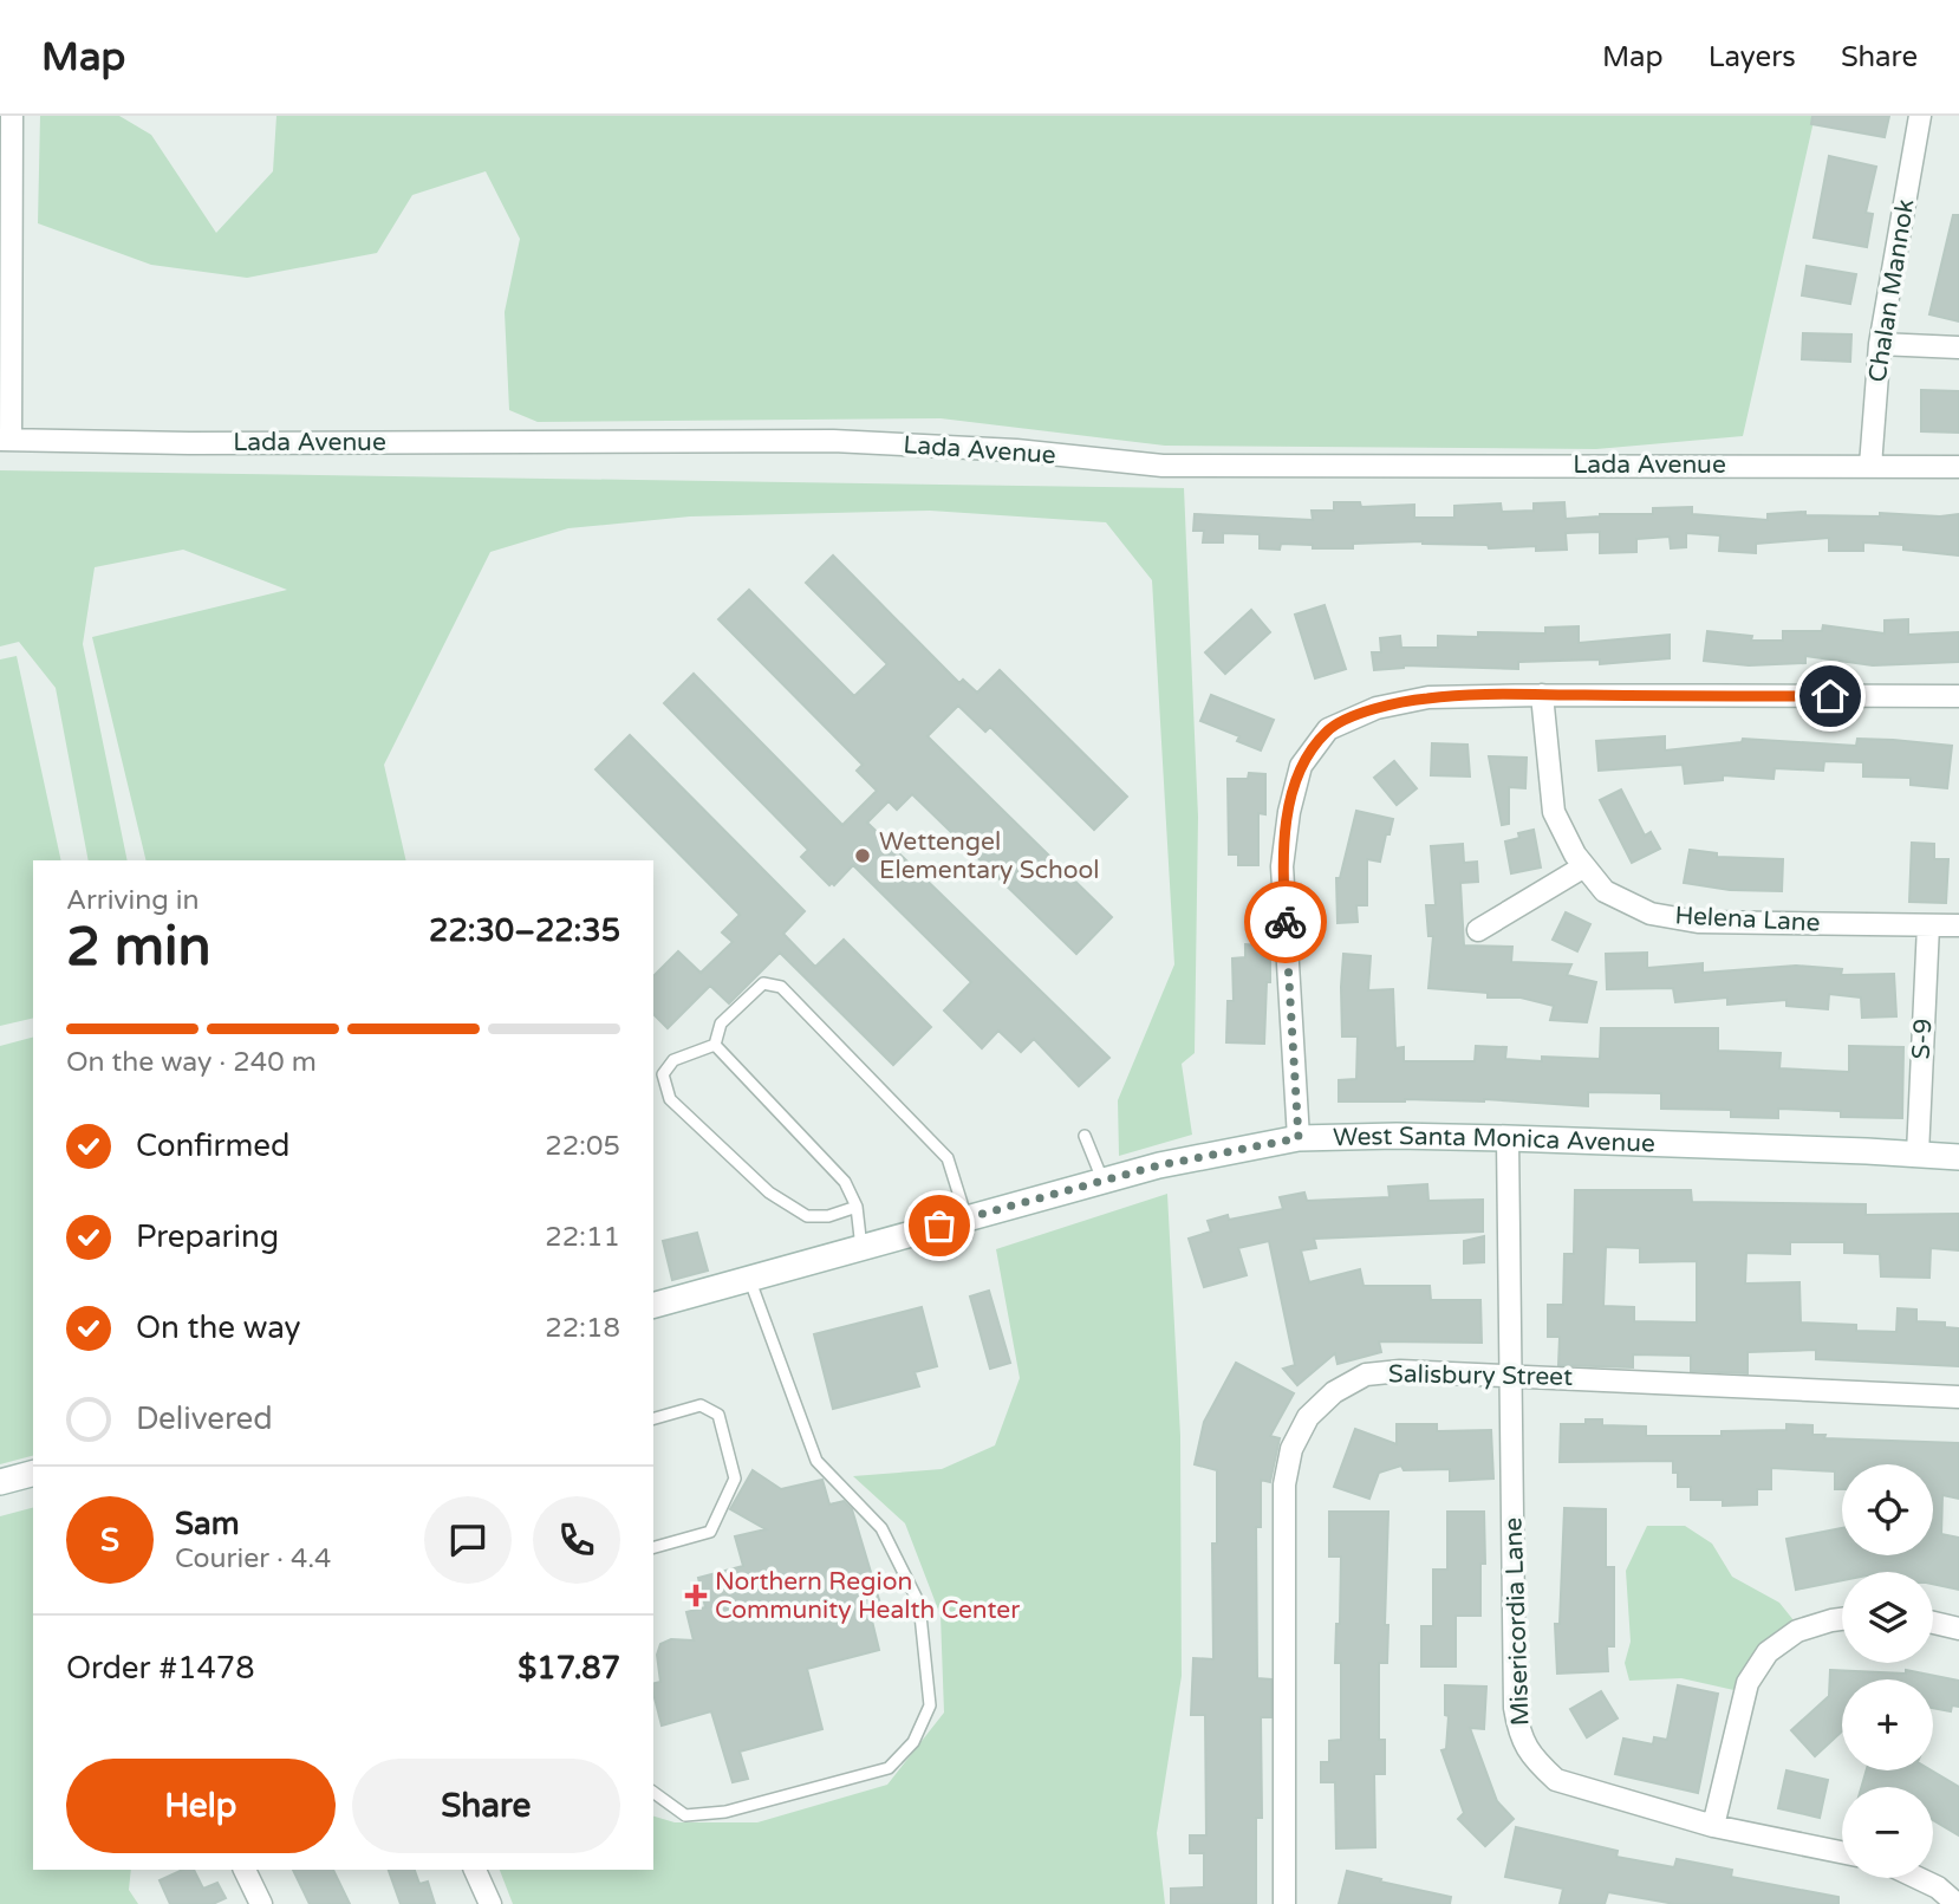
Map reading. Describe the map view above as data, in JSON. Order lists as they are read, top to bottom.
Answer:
{
  "streets": {
    "main road": ["West Santa Monica Avenue"],
    "street": [
      "Chalan Mannok",
      "Lada Avenue",
      "Helena Lane",
      "S-9",
      "Salisbury Street",
      "Misericordia Lane"
    ]
  },
  "crossings": [
    ["Chalan Mannok", "Lada Avenue"],
    ["Helena Lane", "S-9"],
    ["S-9", "West Santa Monica Avenue"],
    ["West Santa Monica Avenue", "Misericordia Lane"],
    ["Salisbury Street", "Misericordia Lane"]
  ],
  "places": {
    "other": ["Wettengel Elementary School"],
    "health": ["Northern Region Community Health Center"]
  },
  "page": {
    "header": "Map",
    "nav": ["Map", "Layers", "Share"],
    "heading": ["2 min", "Arriving in", "22:30–22:35"],
    "panel": [
      "Sam",
      "Courier · 4.4",
      "Order #1478",
      "$17.87"
    ],
    "bar": "On the way · 240 m",
    "list": [
      ["Confirmed", "22:05"],
      ["Preparing", "22:11"],
      ["On the way", "22:18"],
      "Delivered"
    ],
    "map_buttons": ["+", "−"],
    "round": "S",
    "buttons": ["Help", "Share"]
  }
}
